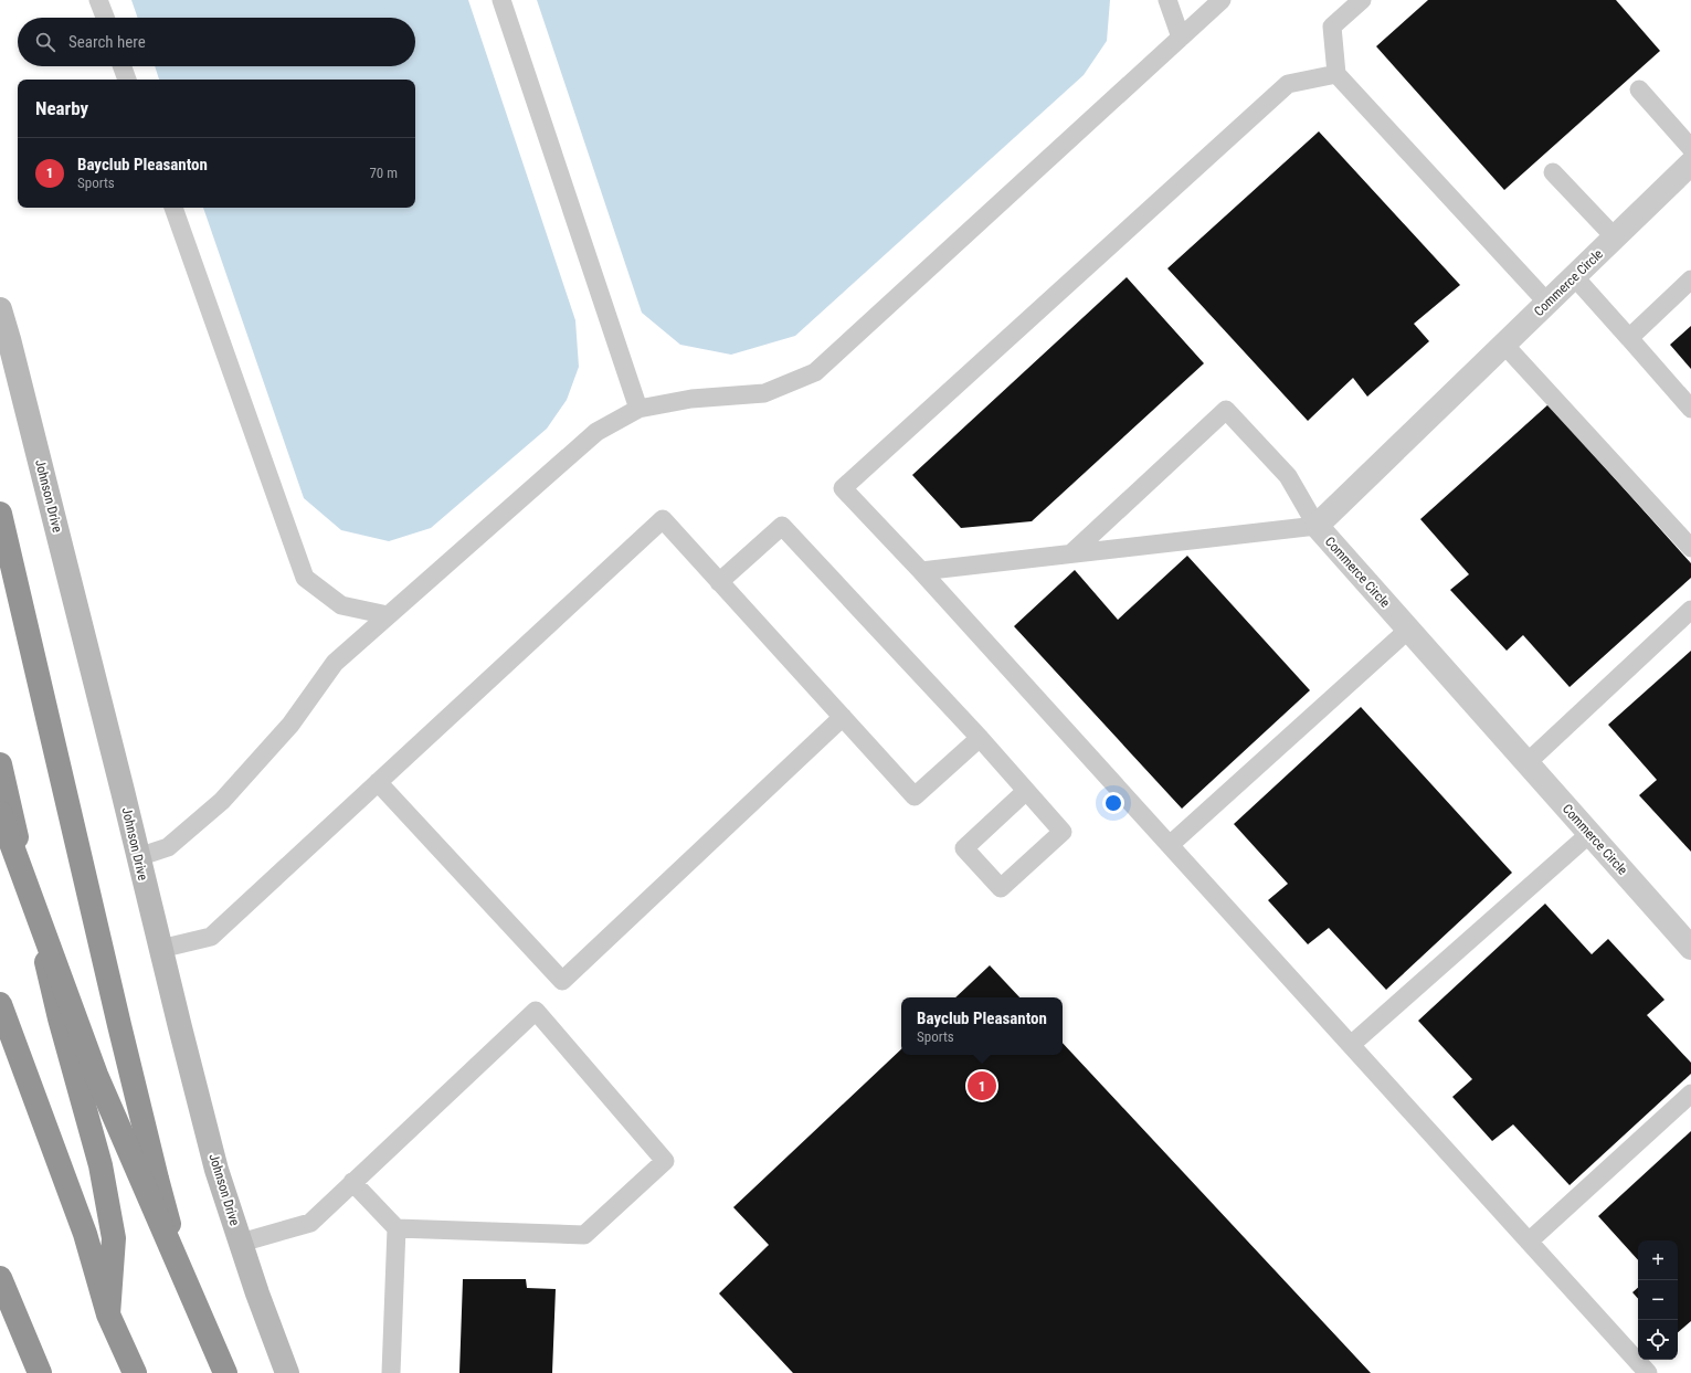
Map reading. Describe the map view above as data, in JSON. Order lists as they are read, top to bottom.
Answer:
{
  "streets": {
    "street": ["Commerce Circle", "Johnson Drive"]
  },
  "page": {
    "search": "Search here",
    "heading": "Nearby",
    "list": [
      {
        "mark": "1",
        "name": "Bayclub Pleasanton",
        "note": "Sports",
        "value": "70 m"
      }
    ],
    "popup": ["Bayclub Pleasanton", "Sports"],
    "pins": "1",
    "map_buttons": ["+", "−"]
  }
}
